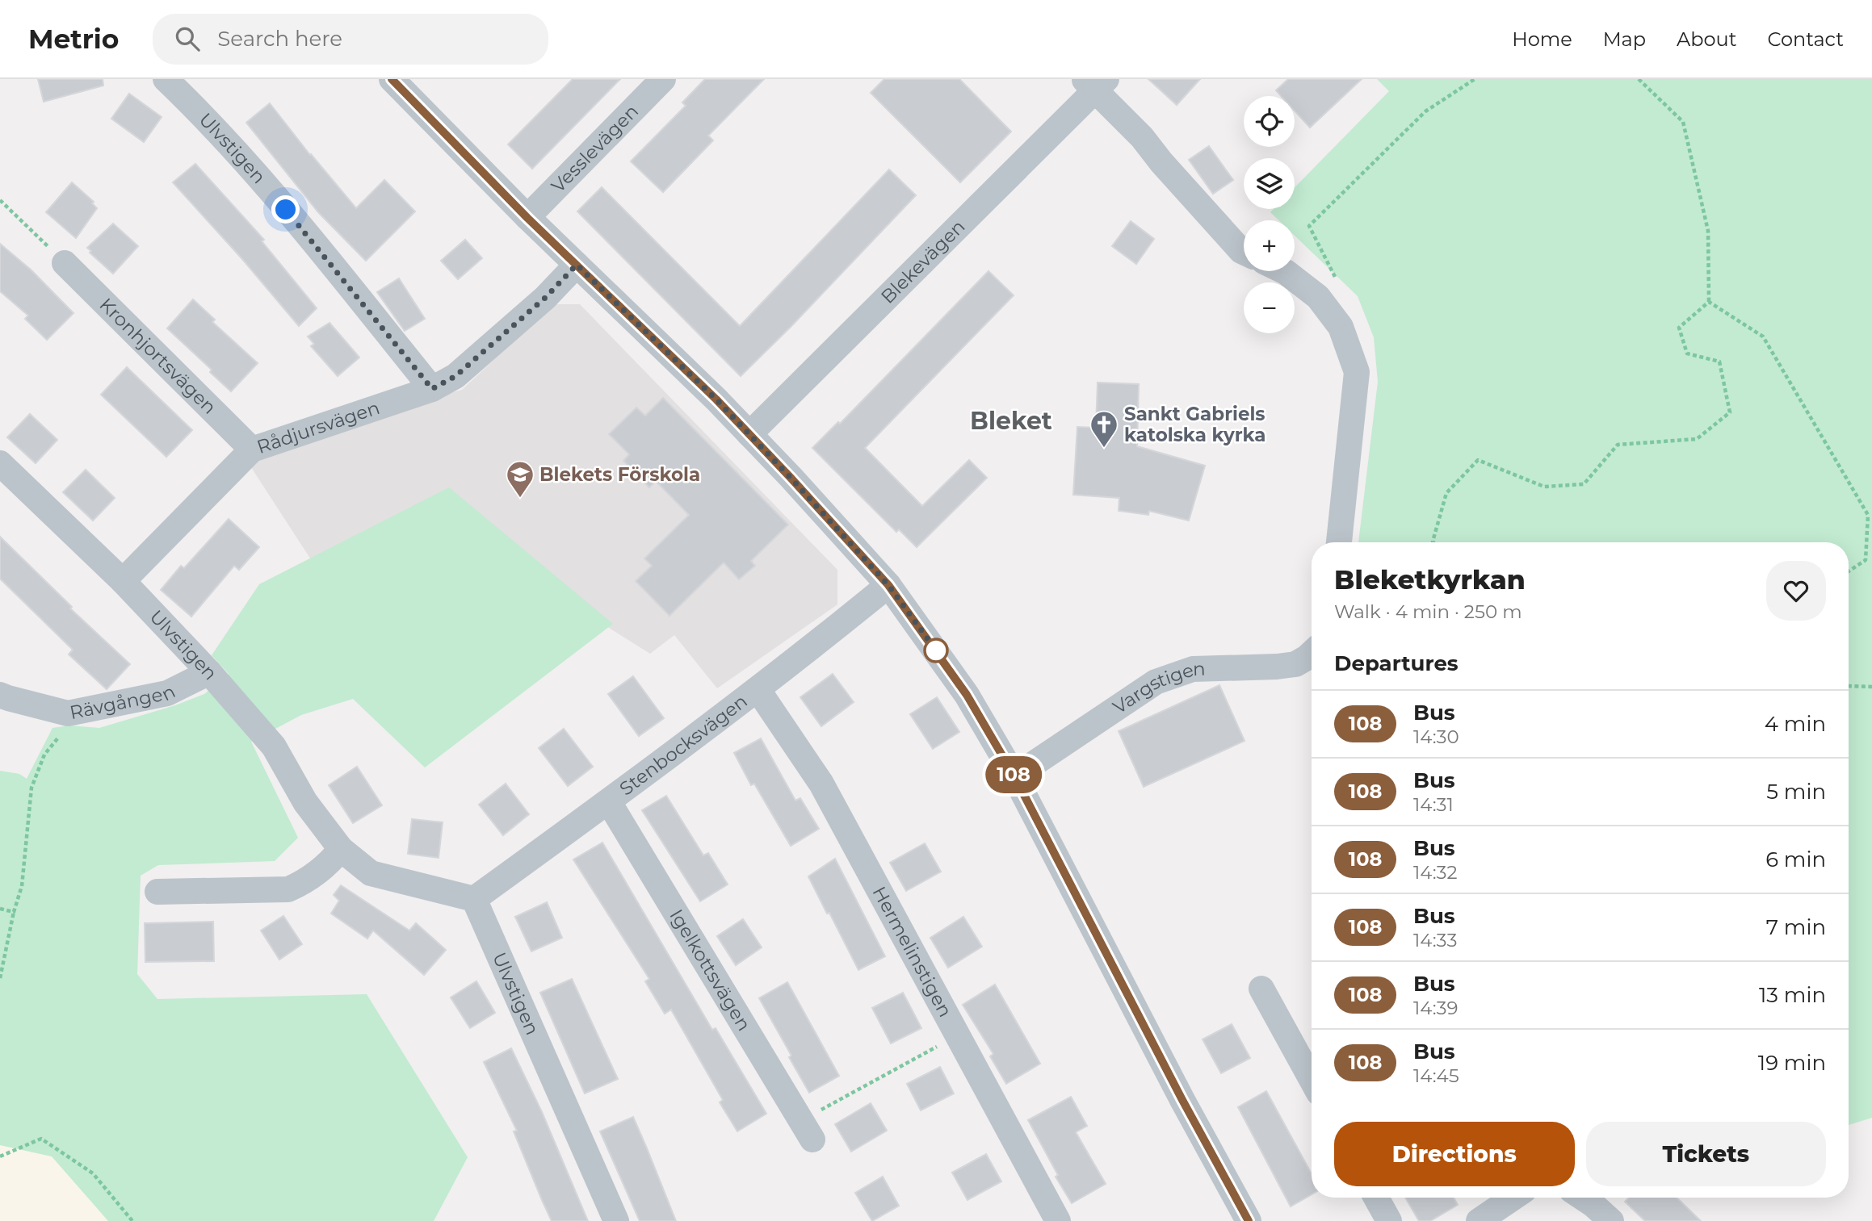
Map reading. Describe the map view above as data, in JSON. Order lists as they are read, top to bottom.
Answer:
{
  "streets": {
    "street": [
      "Ulvstigen",
      "Vesslevägen",
      "Blekevägen",
      "Kronhjortsvägen",
      "Rådjursvägen",
      "Vargstigen",
      "Rävgången",
      "Stenbocksvägen",
      "Hermelinstigen",
      "Igelkottsvägen"
    ]
  },
  "crossings": [
    ["Ulvstigen", "Rådjursvägen"],
    ["Ulvstigen", "Rävgången"],
    ["Ulvstigen", "Stenbocksvägen"],
    ["Kronhjortsvägen", "Rådjursvägen"],
    ["Stenbocksvägen", "Hermelinstigen"],
    ["Stenbocksvägen", "Igelkottsvägen"]
  ],
  "districts": ["Bleket"],
  "places": {
    "church": ["Sankt Gabriels katolska kyrka"],
    "school or university": ["Blekets Förskola"]
  },
  "lines": ["bus line 108"],
  "page": {
    "header": "Metrio",
    "search": "Search here",
    "nav": [
      "Home",
      "Map",
      "About",
      "Contact"
    ],
    "on_map": "108",
    "map_buttons": ["+", "−"],
    "heading": [
      ["Bleketkyrkan", "Walk · 4 min · 250 m"],
      "Departures"
    ],
    "list": [
      {
        "mark": "108",
        "name": "Bus",
        "note": "14:30",
        "value": "4 min"
      },
      {
        "mark": "108",
        "name": "Bus",
        "note": "14:31",
        "value": "5 min"
      },
      {
        "mark": "108",
        "name": "Bus",
        "note": "14:32",
        "value": "6 min"
      },
      {
        "mark": "108",
        "name": "Bus",
        "note": "14:33",
        "value": "7 min"
      },
      {
        "mark": "108",
        "name": "Bus",
        "note": "14:39",
        "value": "13 min"
      },
      {
        "mark": "108",
        "name": "Bus",
        "note": "14:45",
        "value": "19 min"
      }
    ],
    "buttons": ["Directions", "Tickets"]
  }
}
